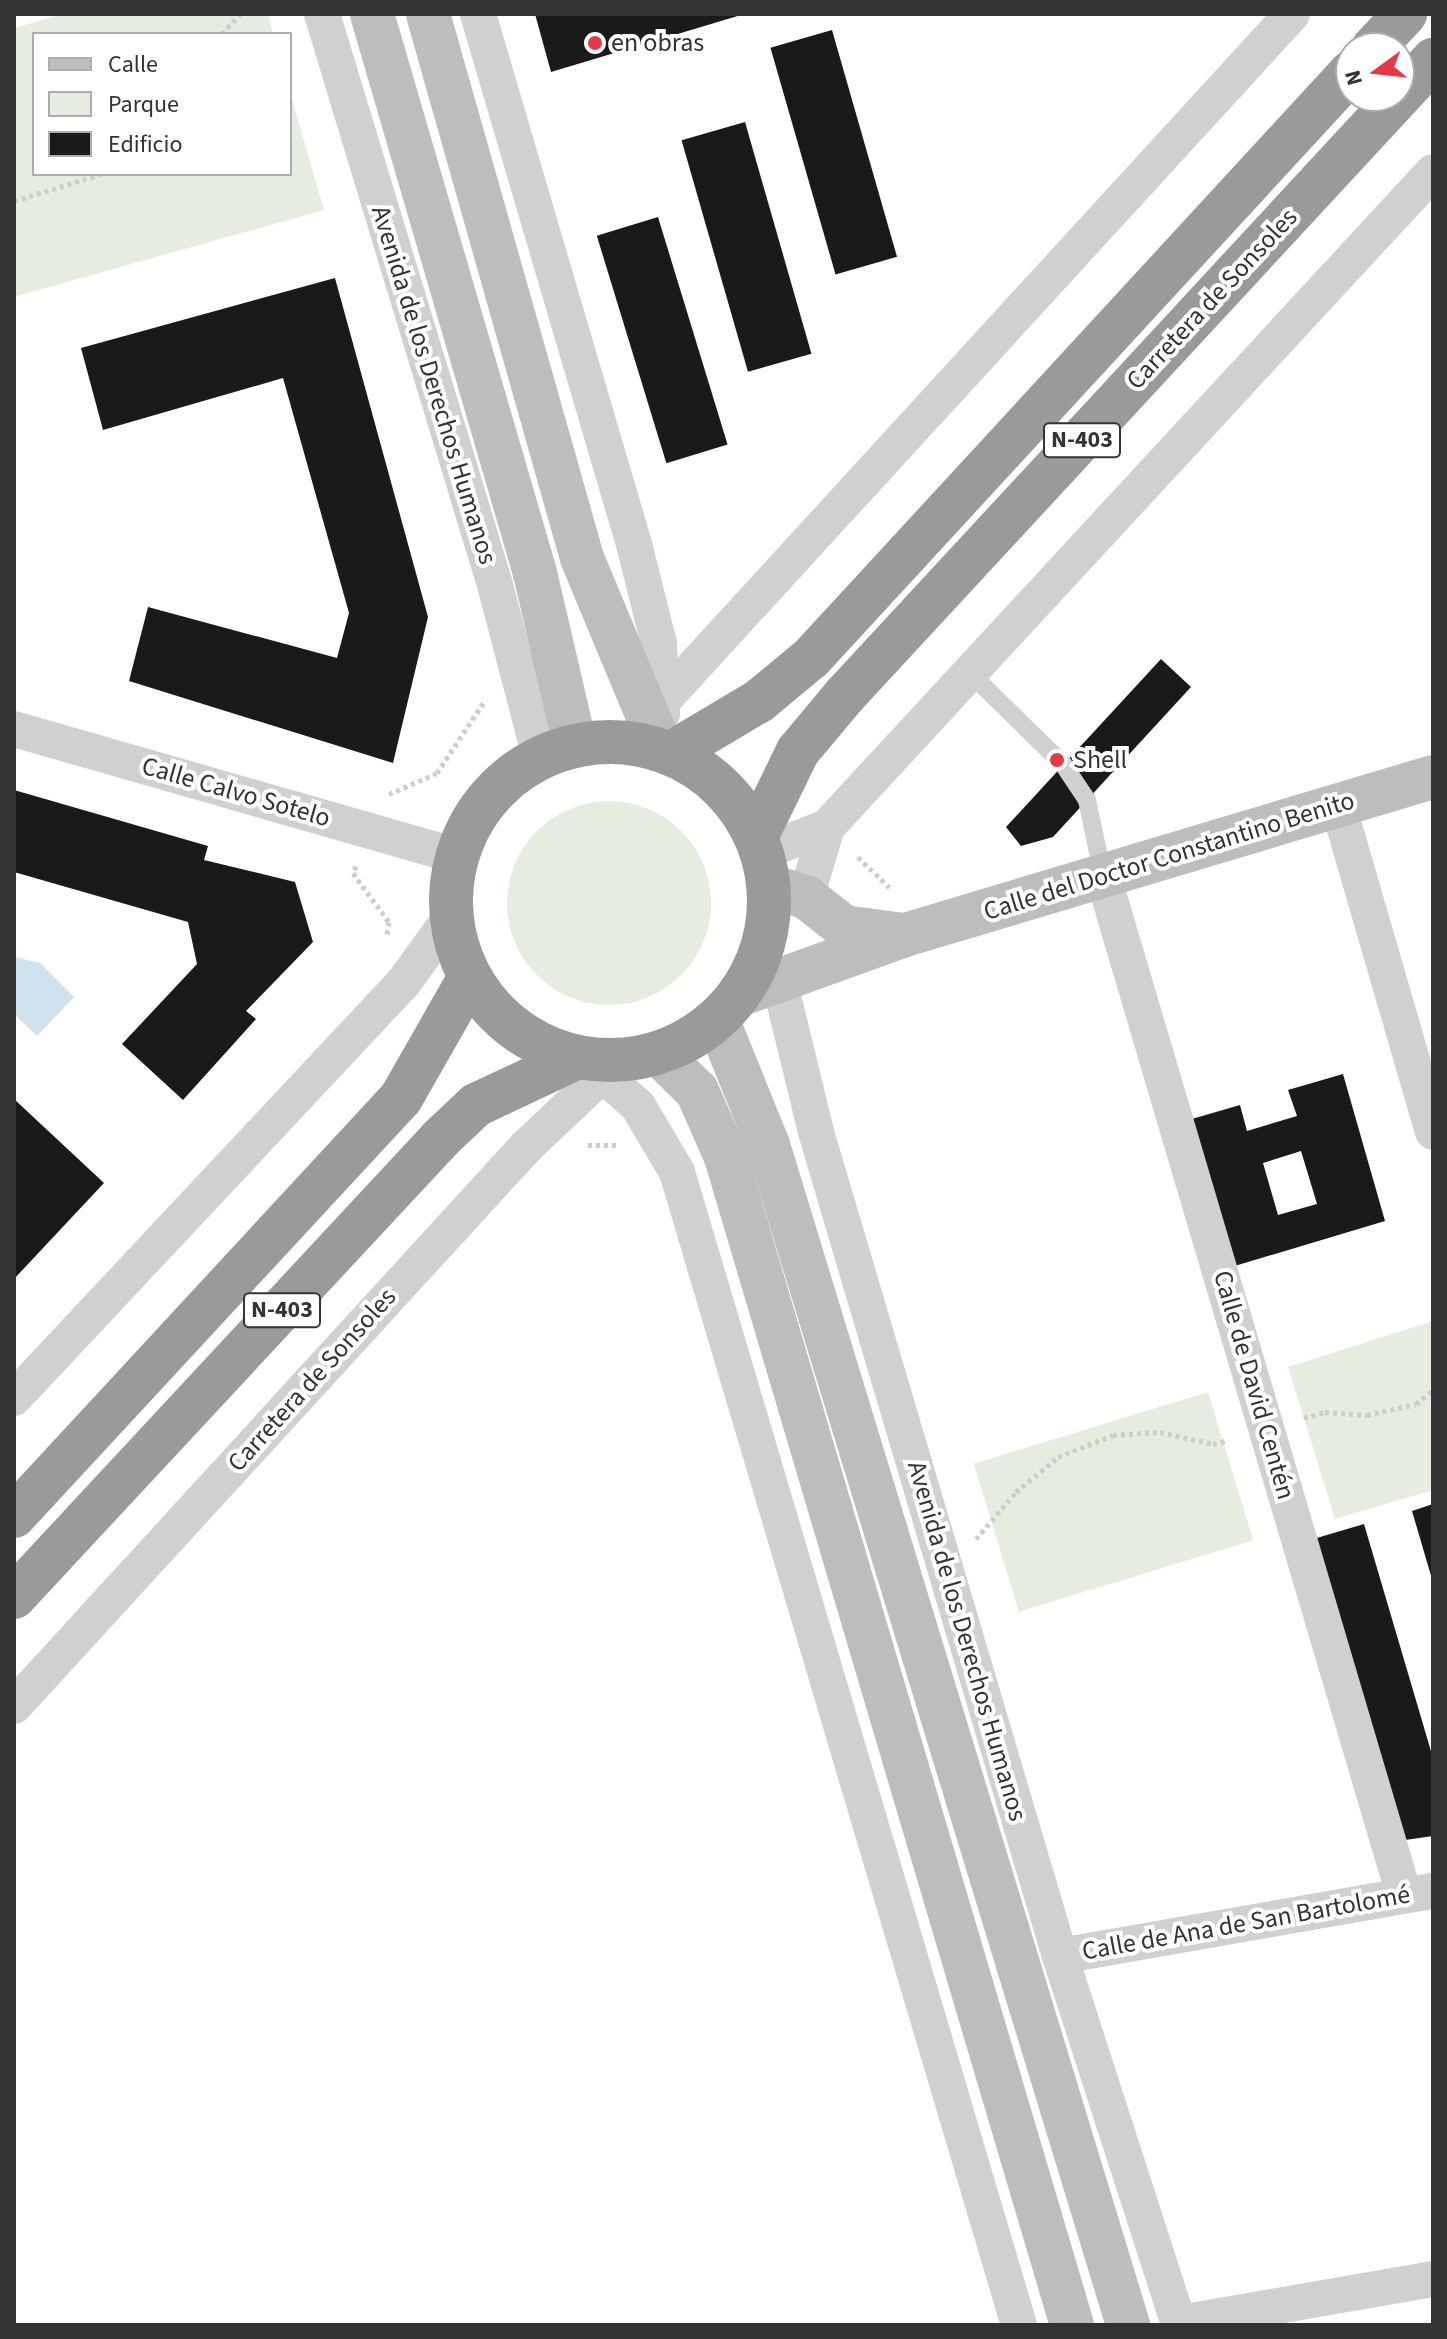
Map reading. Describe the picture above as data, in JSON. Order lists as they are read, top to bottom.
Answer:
{
  "streets": {
    "highway": ["Carretera de Sonsoles", "N-403"],
    "main road": ["Avenida de los Derechos Humanos", "Calle del Doctor Constantino Benito"],
    "street": ["Calle Calvo Sotelo", "Calle de David Centén", "Calle de Ana de San Bartolomé"]
  },
  "crossings": [
    ["Carretera de Sonsoles", "N-403"],
    ["Carretera de Sonsoles", "Calle del Doctor Constantino Benito"],
    ["Avenida de los Derechos Humanos", "N-403"],
    ["Avenida de los Derechos Humanos", "Calle del Doctor Constantino Benito"],
    ["Avenida de los Derechos Humanos", "Calle de Ana de San Bartolomé"],
    ["N-403", "Calle del Doctor Constantino Benito"],
    ["Calle del Doctor Constantino Benito", "Calle de David Centén"],
    ["Calle de David Centén", "Calle de Ana de San Bartolomé"]
  ],
  "places": ["en obras", "Shell"],
  "legend": ["Calle", "Parque", "Edificio"],
  "north": "left"
}
